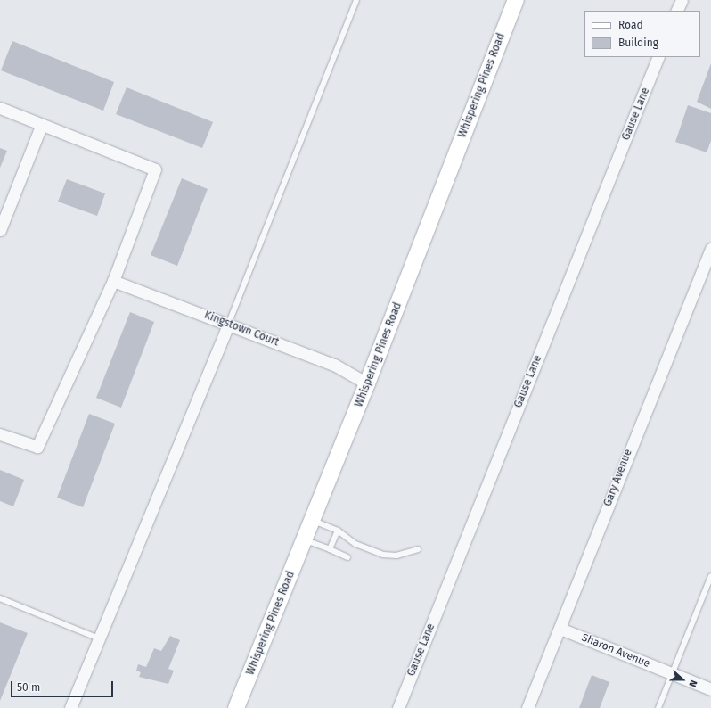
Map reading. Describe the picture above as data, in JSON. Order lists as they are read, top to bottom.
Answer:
{
  "streets": {
    "street": [
      "Whispering Pines Road",
      "Gause Lane",
      "Kingstown Court",
      "Gary Avenue",
      "Sharon Avenue"
    ]
  },
  "crossings": [
    ["Whispering Pines Road", "Kingstown Court"],
    ["Gary Avenue", "Sharon Avenue"]
  ],
  "legend": ["Road", "Building"],
  "scale_bar": "50 m",
  "north": "right"
}
